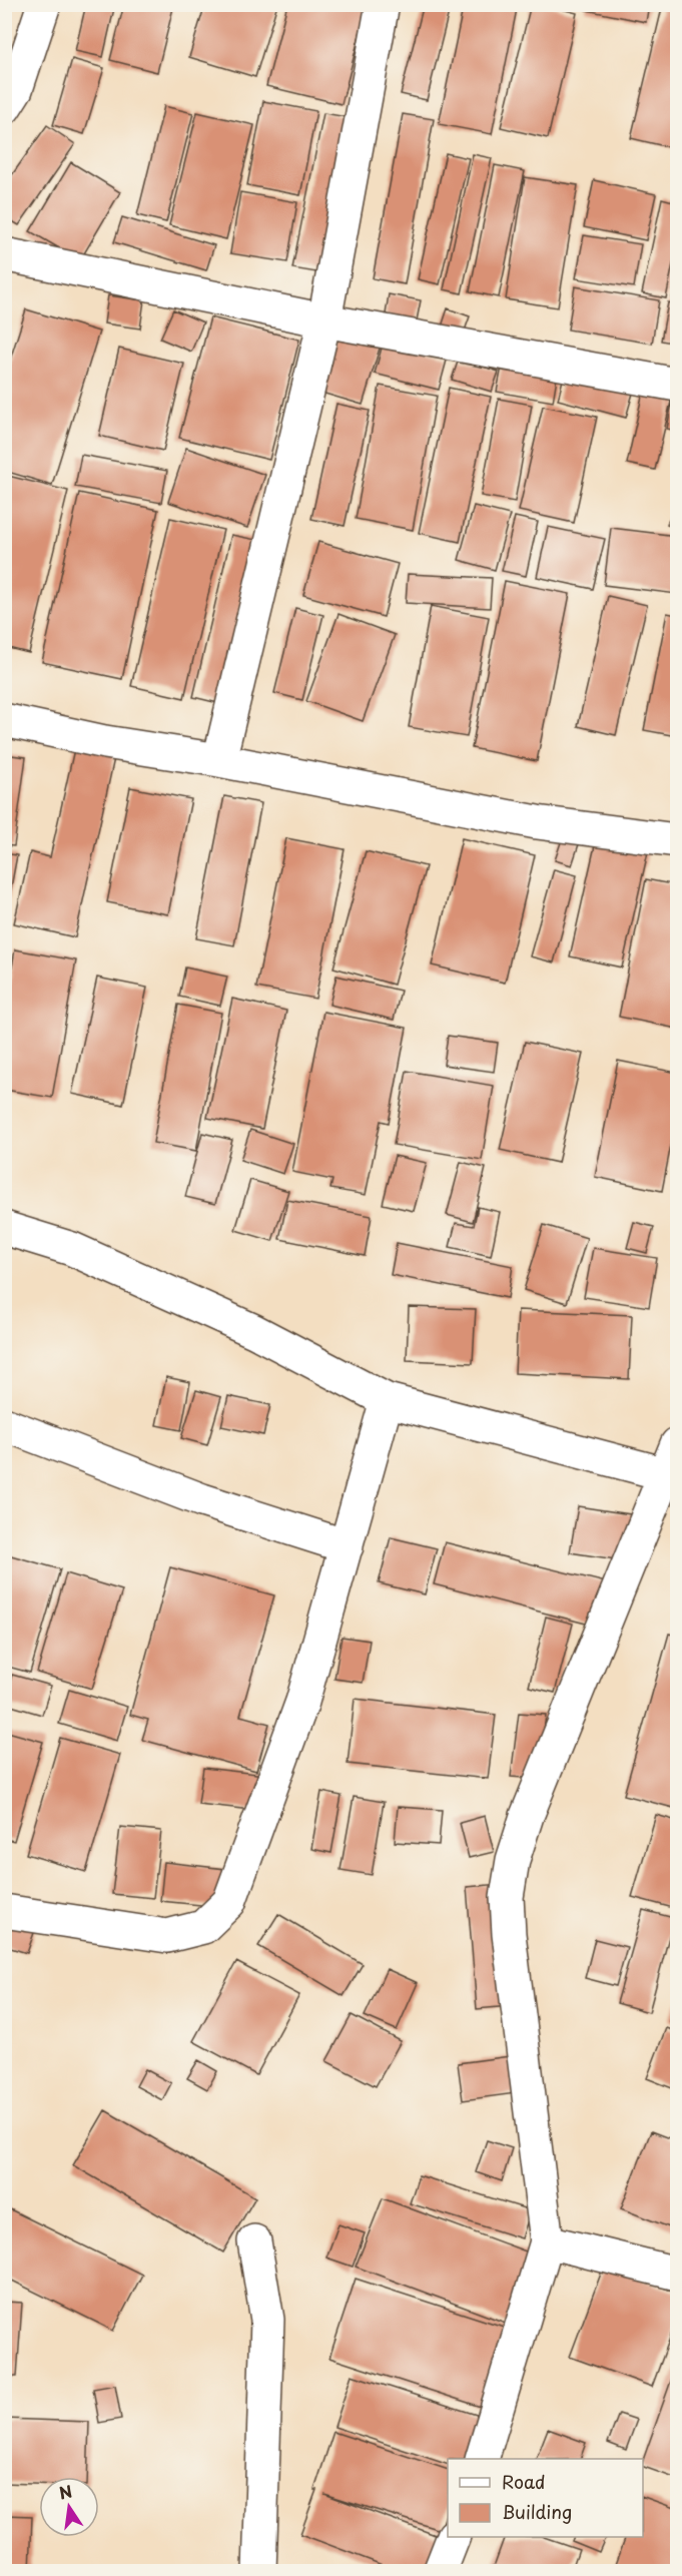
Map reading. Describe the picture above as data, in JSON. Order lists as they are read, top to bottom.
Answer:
{
  "legend": ["Road", "Building"],
  "north": "top"
}
